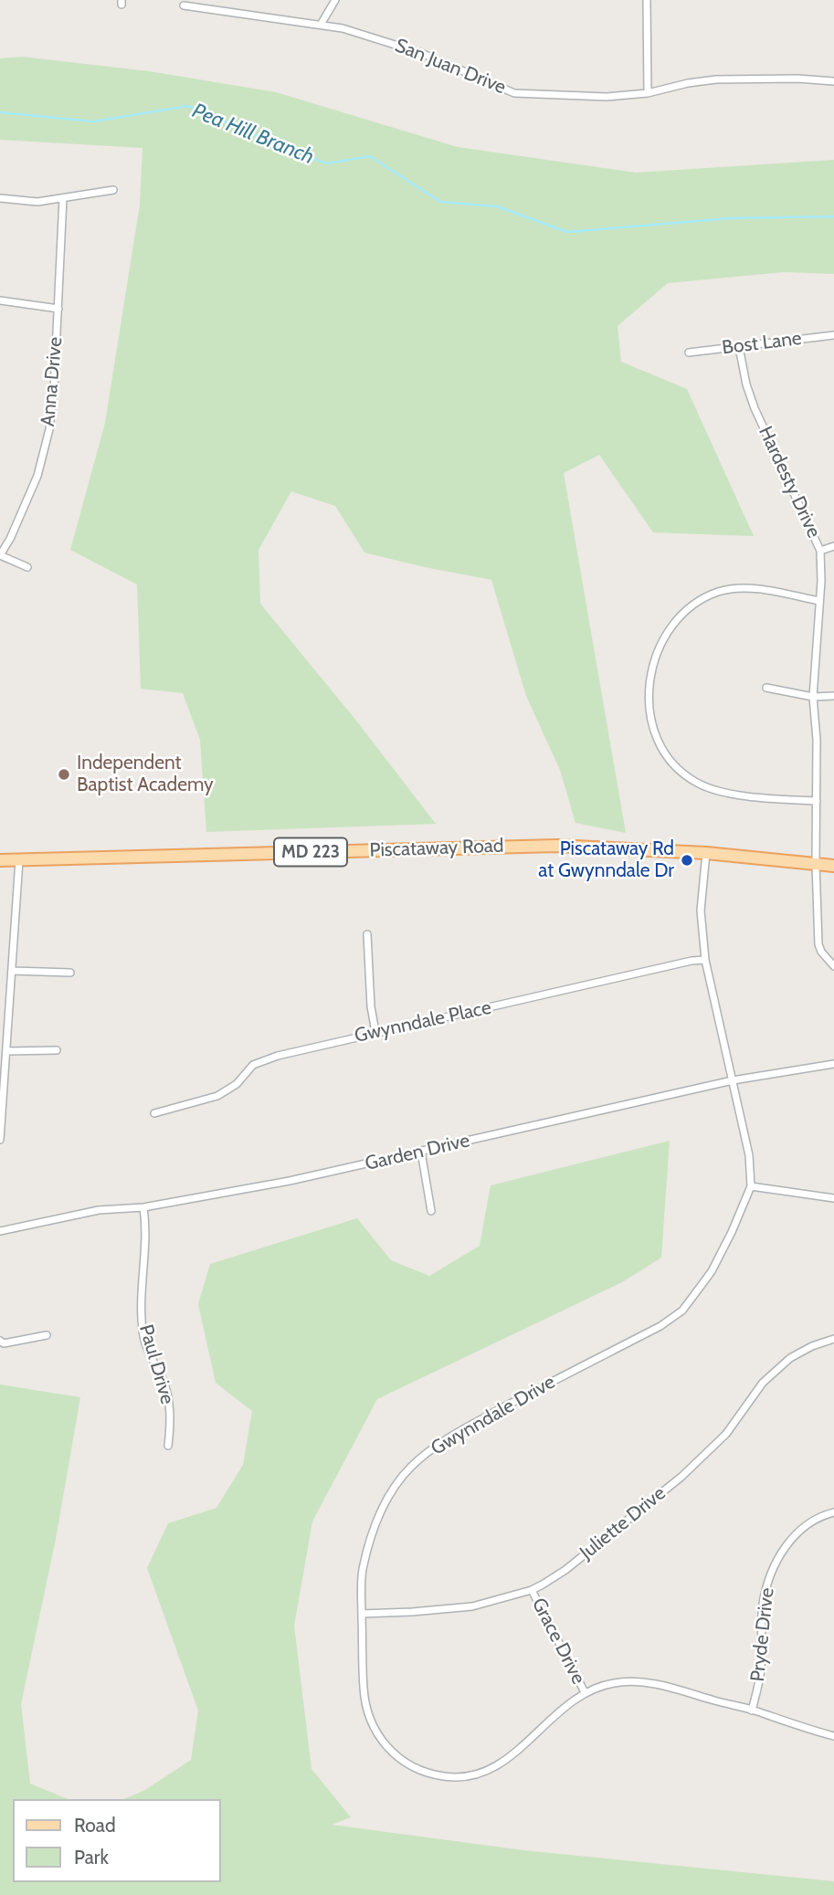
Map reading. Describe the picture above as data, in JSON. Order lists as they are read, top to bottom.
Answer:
{
  "streets": {
    "main road": ["Piscataway Road", "MD 223"],
    "street": [
      "San Juan Drive",
      "Bost Lane",
      "Anna Drive",
      "Hardesty Drive",
      "Gwynndale Place",
      "Garden Drive",
      "Paul Drive",
      "Gwynndale Drive",
      "Juliette Drive",
      "Pryde Drive",
      "Grace Drive"
    ]
  },
  "crossings": [
    ["Bost Lane", "Hardesty Drive"],
    ["Hardesty Drive", "Piscataway Road"],
    ["Piscataway Road", "Gwynndale Drive"],
    ["Gwynndale Place", "Gwynndale Drive"],
    ["Garden Drive", "Paul Drive"],
    ["Garden Drive", "Gwynndale Drive"],
    ["Gwynndale Drive", "Juliette Drive"],
    ["Gwynndale Drive", "Pryde Drive"],
    ["Gwynndale Drive", "Grace Drive"],
    ["Juliette Drive", "Grace Drive"]
  ],
  "water": ["Pea Hill Branch"],
  "places": ["Independent Baptist Academy", "Piscataway Rd at Gwynndale Dr"],
  "legend": ["Road", "Park"]
}
